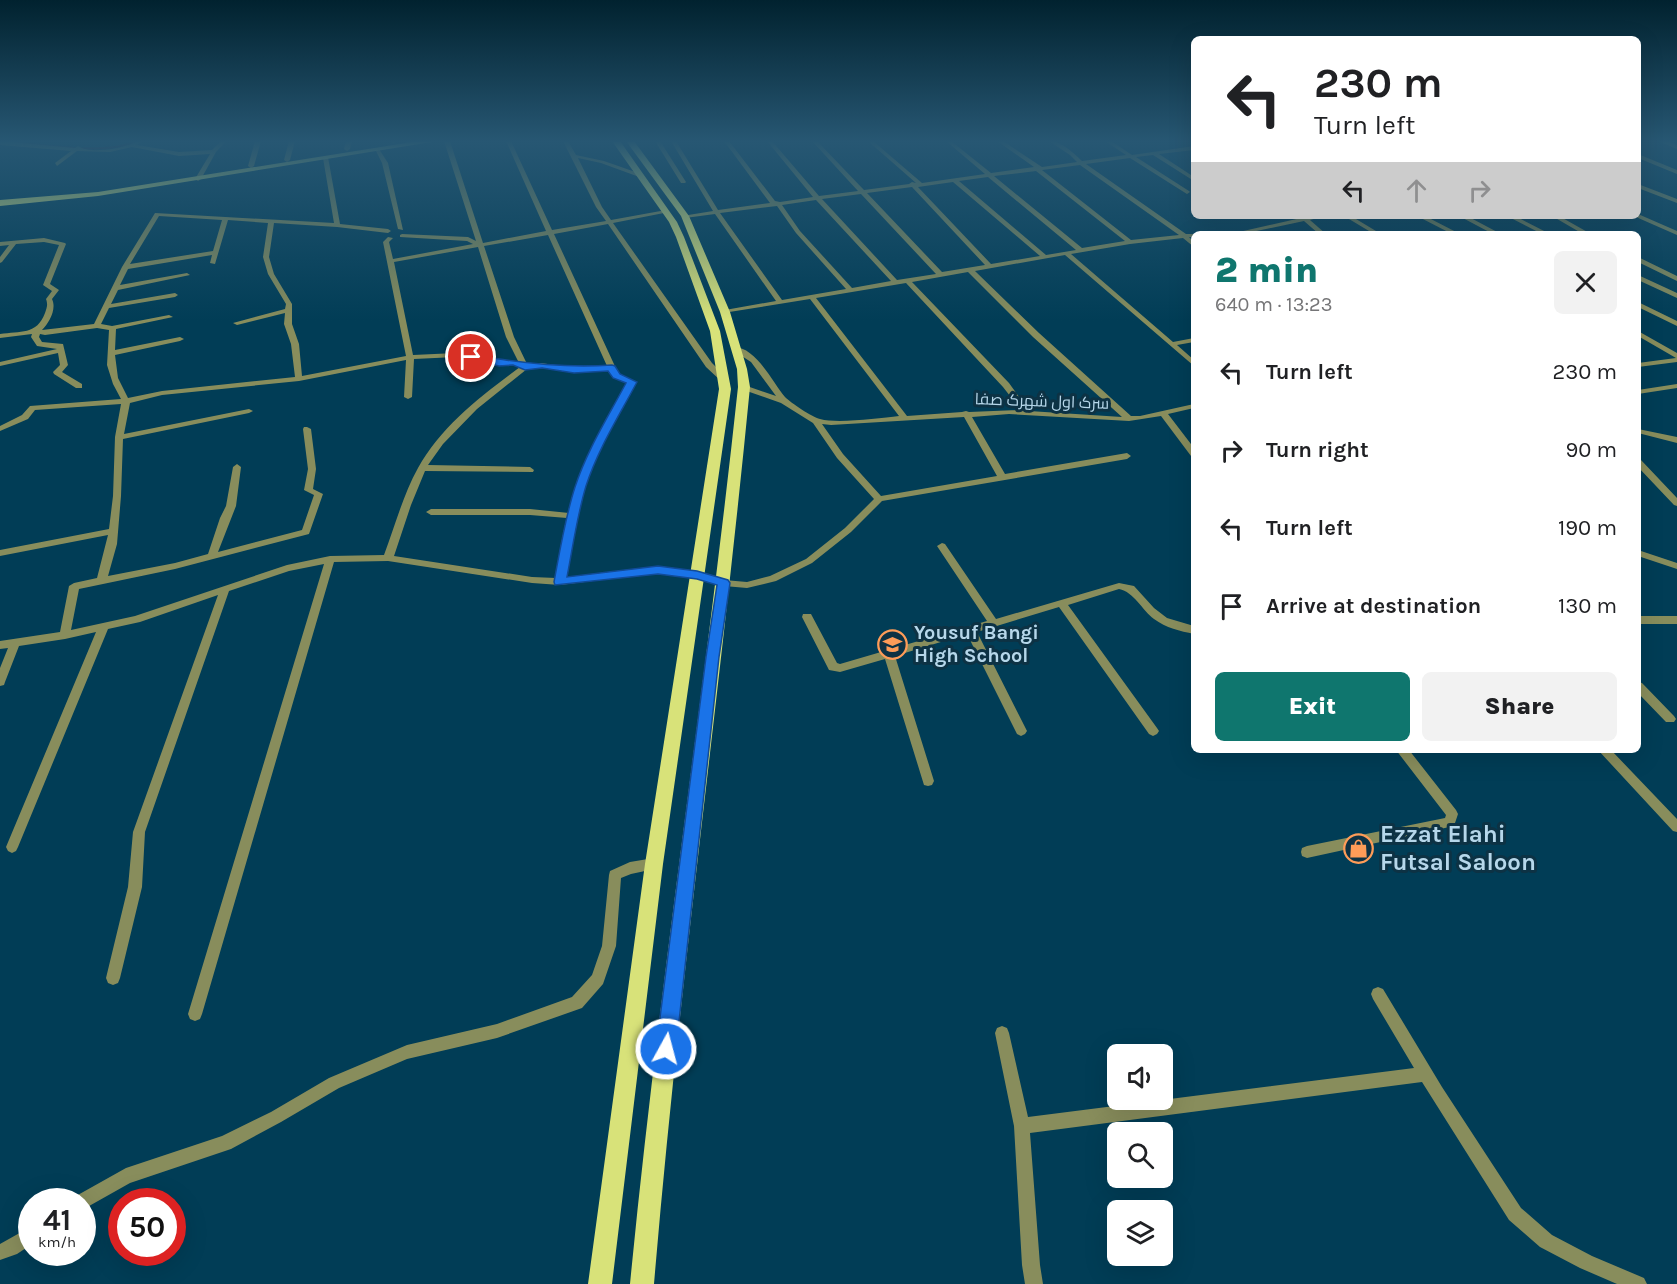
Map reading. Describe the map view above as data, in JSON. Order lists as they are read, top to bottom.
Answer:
{
  "streets": {
    "street": ["سرک اول شهرک صفا"]
  },
  "places": {
    "school or university": ["Yousuf Bangi High School"],
    "shop": ["Ezzat Elahi Futsal Saloon"]
  },
  "page": {
    "turn": ["230 m", "Turn left"],
    "heading": ["2 min", "640 m · 13:23"],
    "list": [
      {
        "name": "Turn left",
        "value": "230 m"
      },
      {
        "name": "Turn right",
        "value": "90 m"
      },
      {
        "name": "Turn left",
        "value": "190 m"
      },
      {
        "name": "Arrive at destination",
        "value": "130 m"
      }
    ],
    "buttons": ["Exit", "Share"],
    "speed": "41 km/h",
    "limit": "50"
  }
}
